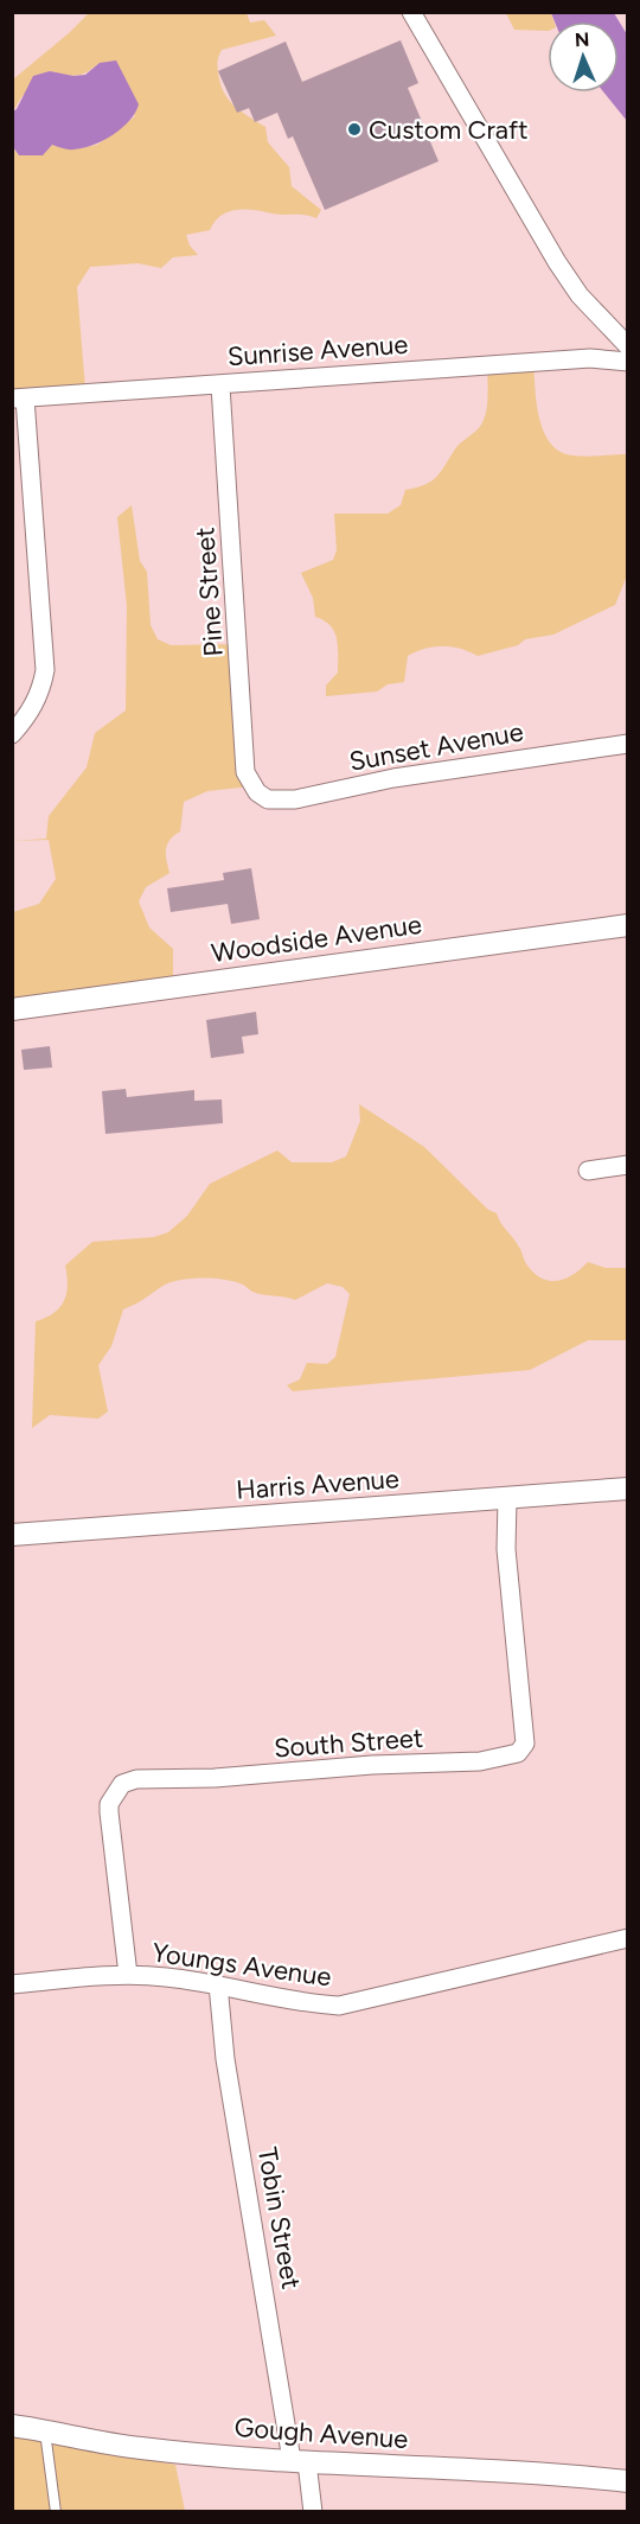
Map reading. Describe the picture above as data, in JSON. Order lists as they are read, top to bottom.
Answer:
{
  "streets": {
    "street": [
      "Sunrise Avenue",
      "Pine Street",
      "Sunset Avenue",
      "Woodside Avenue",
      "Harris Avenue",
      "South Street",
      "Youngs Avenue",
      "Tobin Street",
      "Gough Avenue"
    ]
  },
  "crossings": [
    ["Sunrise Avenue", "Pine Street"],
    ["Pine Street", "Sunset Avenue"],
    ["Harris Avenue", "South Street"],
    ["South Street", "Youngs Avenue"],
    ["Youngs Avenue", "Tobin Street"],
    ["Tobin Street", "Gough Avenue"]
  ],
  "places": ["Custom Craft"],
  "north": "top"
}
